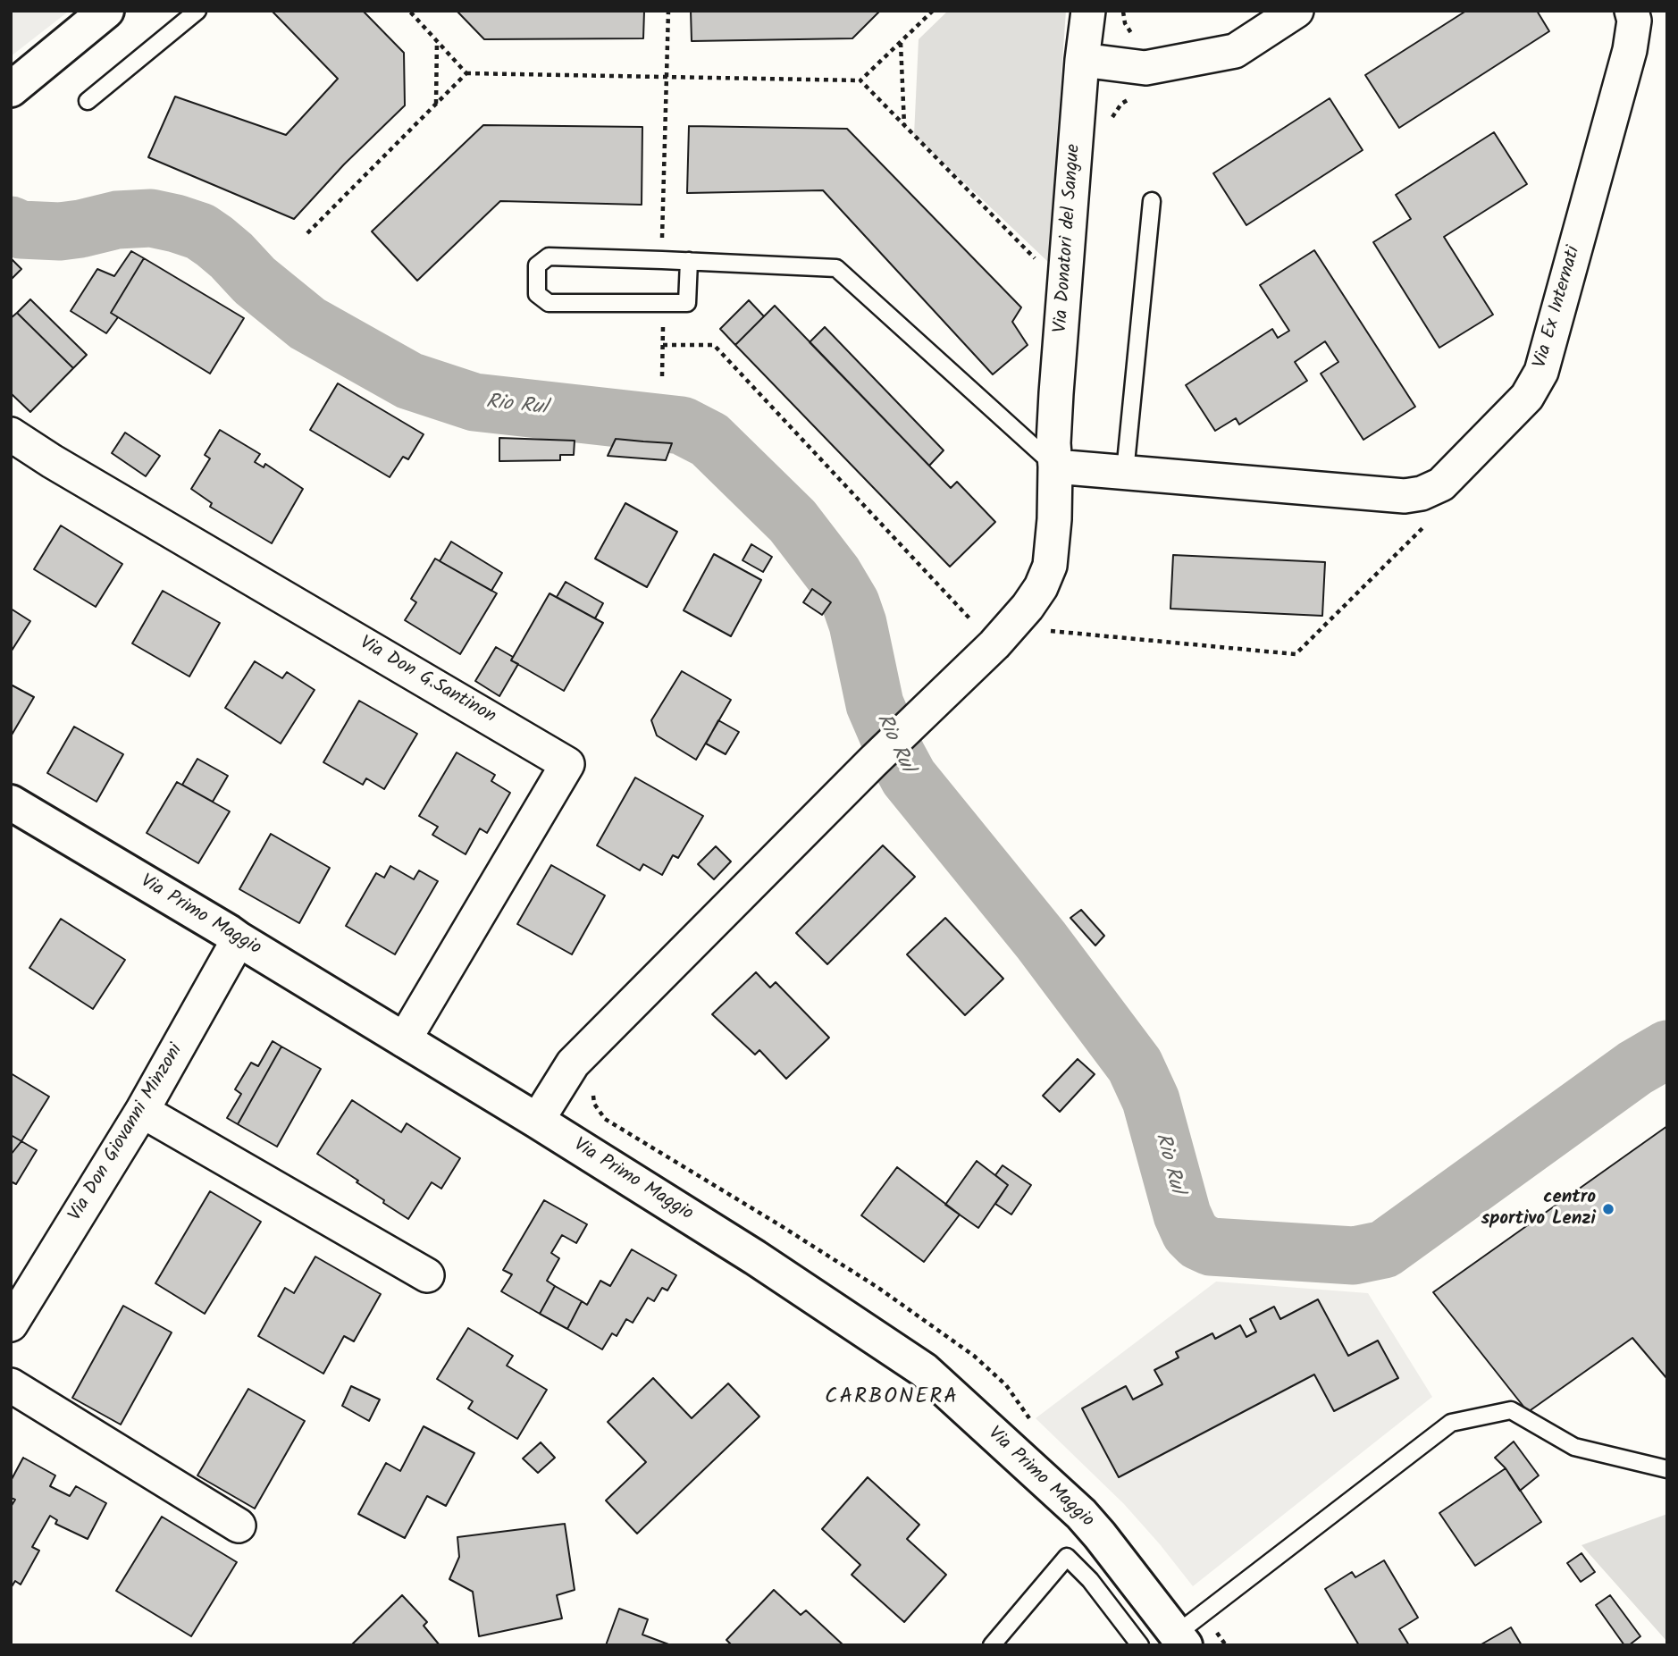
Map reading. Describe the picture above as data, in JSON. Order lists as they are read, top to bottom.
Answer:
{
  "streets": {
    "street": [
      "Via Donatori del Sangue",
      "Via Ex Internati",
      "Via Don G.Santinon",
      "Via Primo Maggio",
      "Via Don Giovanni Minzoni"
    ]
  },
  "crossings": [
    ["Via Donatori del Sangue", "Via Ex Internati"],
    ["Via Donatori del Sangue", "Via Primo Maggio"],
    ["Via Don G.Santinon", "Via Primo Maggio"],
    ["Via Primo Maggio", "Via Don Giovanni Minzoni"]
  ],
  "districts": ["CARBONERA"],
  "water": ["Rio Rul"],
  "places": ["centro sportivo Lenzi"]
}
